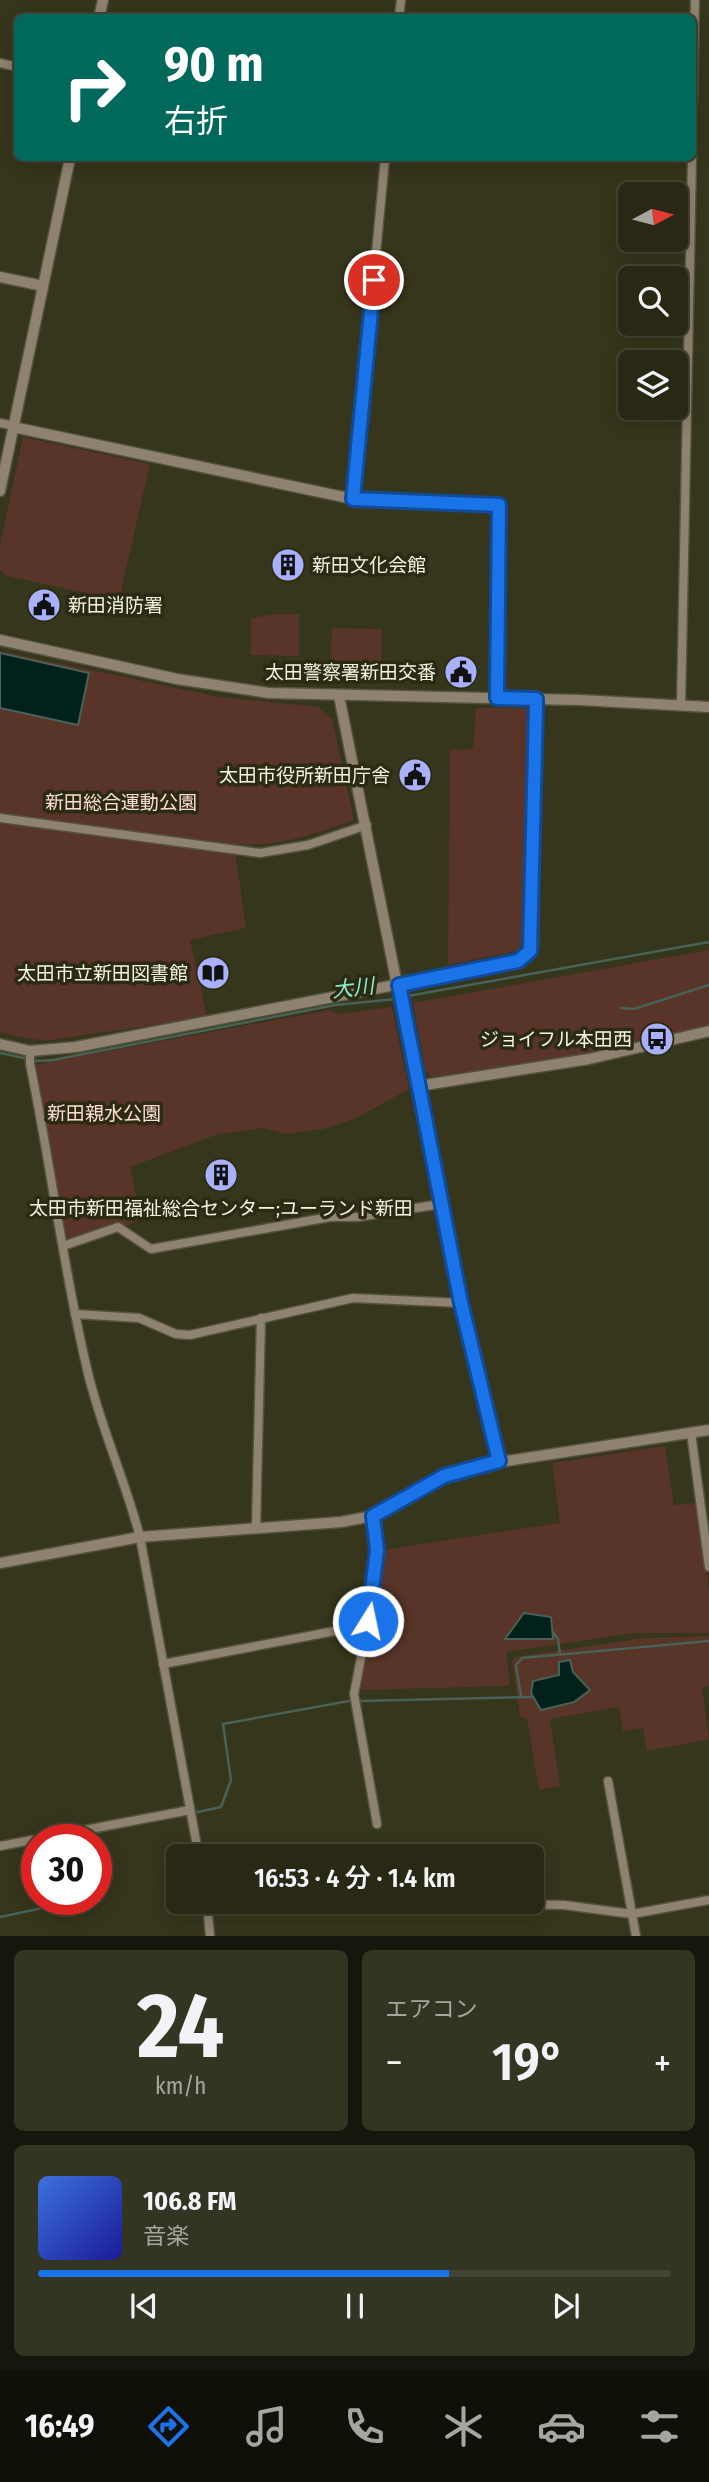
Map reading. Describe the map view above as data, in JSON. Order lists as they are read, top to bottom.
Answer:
{
  "water": ["大川"],
  "parks": ["新田総合運動公園", "新田親水公園"],
  "places": {
    "building": ["新田文化会館", "太田市新田福祉総合センター;ユーランド新田"],
    "public building": ["新田消防署", "太田警察署新田交番", "太田市役所新田庁舎"],
    "library": ["太田市立新田図書館"],
    "bus stop": ["ジョイフル本田西"]
  },
  "north": "right",
  "page": {
    "turn": ["90 m", "右折"],
    "limit": "30",
    "trip": "16:53 · 4 分 · 1.4 km",
    "tile": [
      ["24", "km/h"],
      "エアコン"
    ],
    "heat": ["−", "19°", "+"],
    "song": ["106.8 FM", "音楽"],
    "tabs": "16:49"
  }
}
